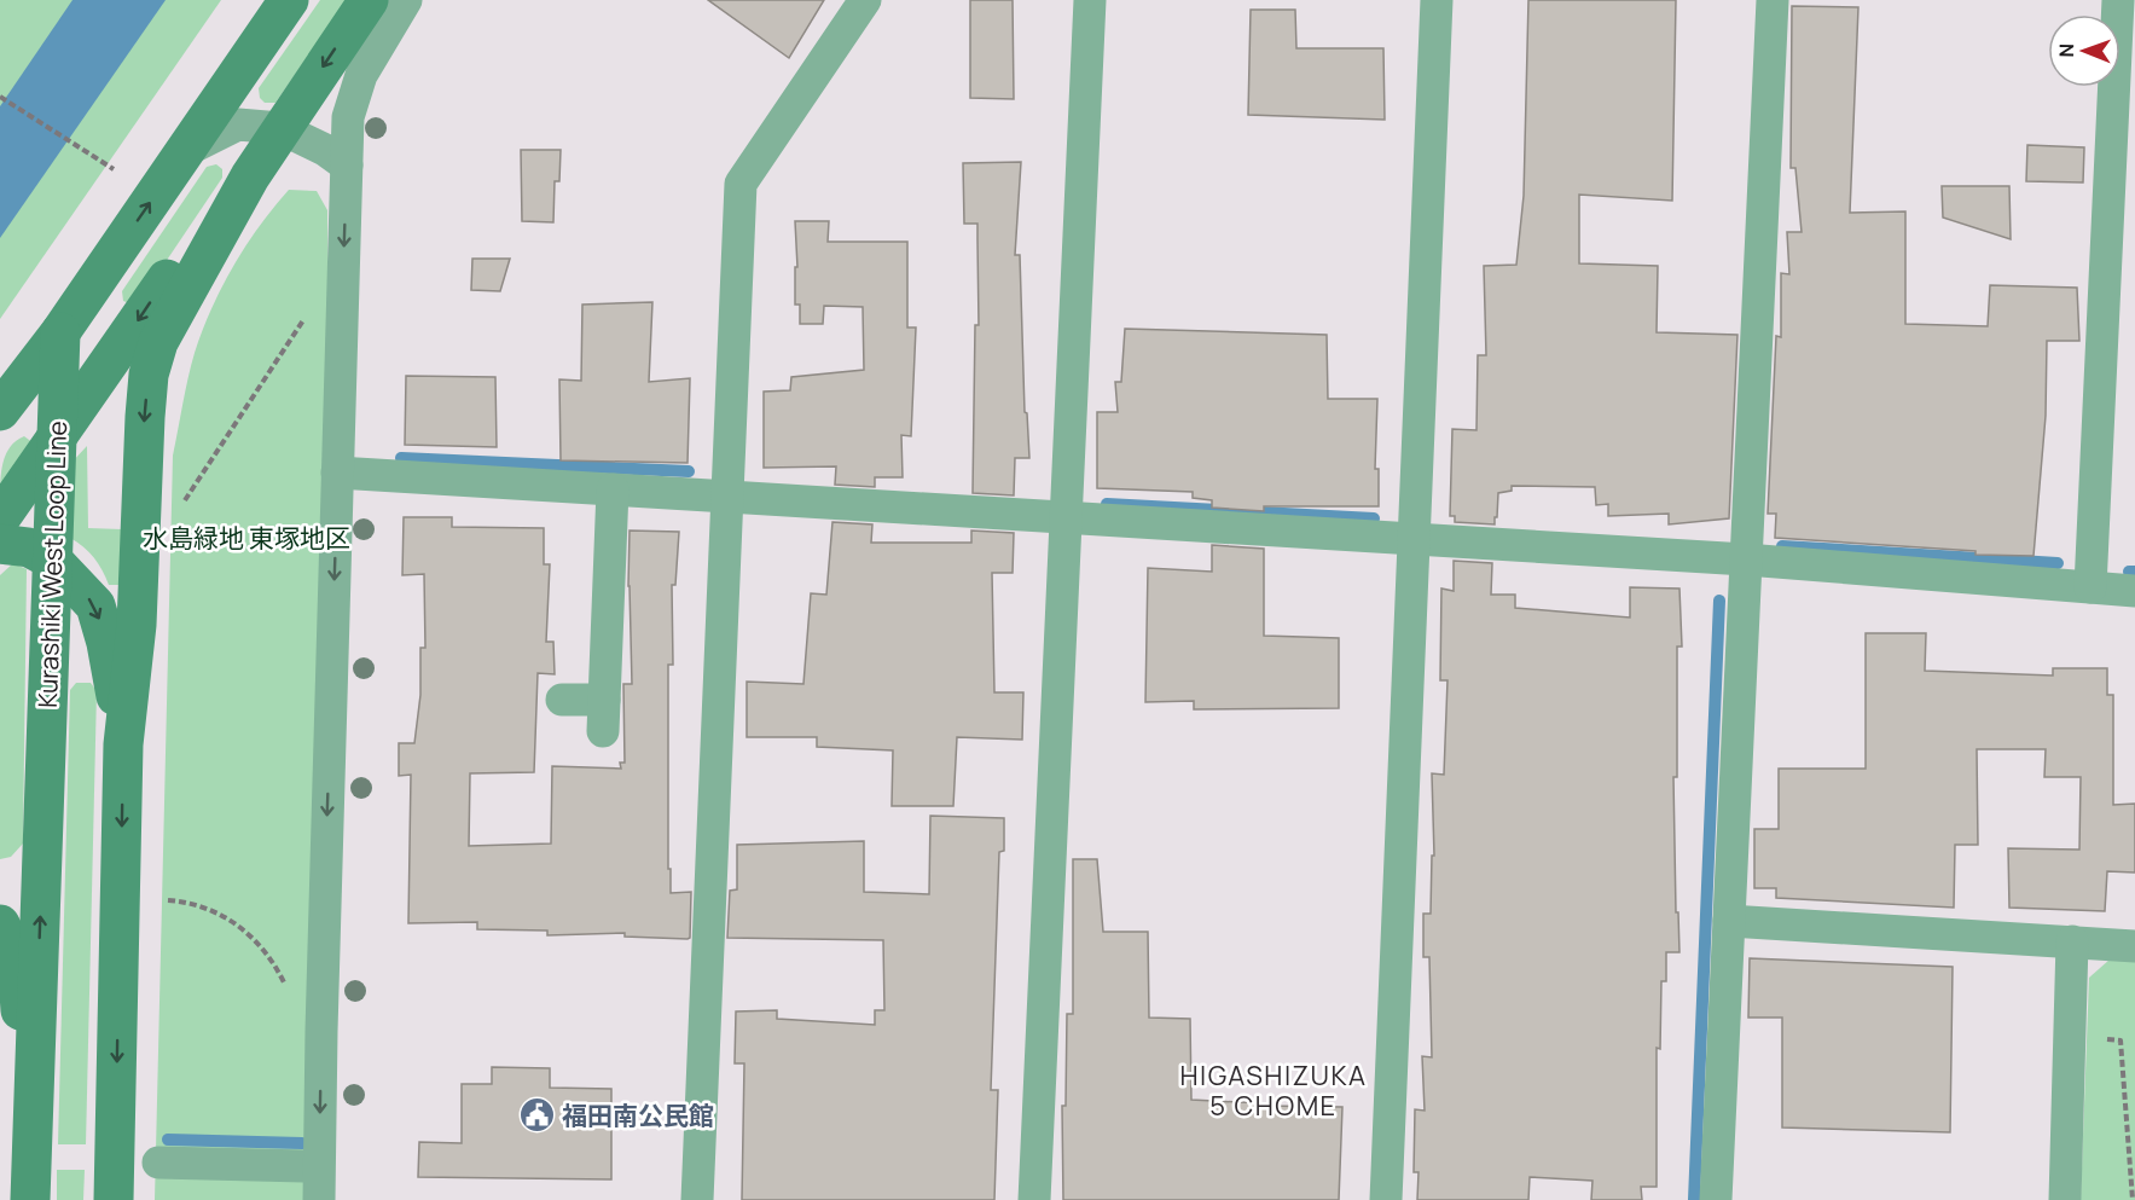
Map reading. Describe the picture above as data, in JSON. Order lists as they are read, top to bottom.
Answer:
{
  "streets": {
    "main road": ["Kurashiki West Loop Line"]
  },
  "districts": ["HIGASHIZUKA 5 CHOME"],
  "parks": ["水島緑地 東塚地区"],
  "places": {
    "public building": ["福田南公民館"]
  },
  "north": "left"
}
